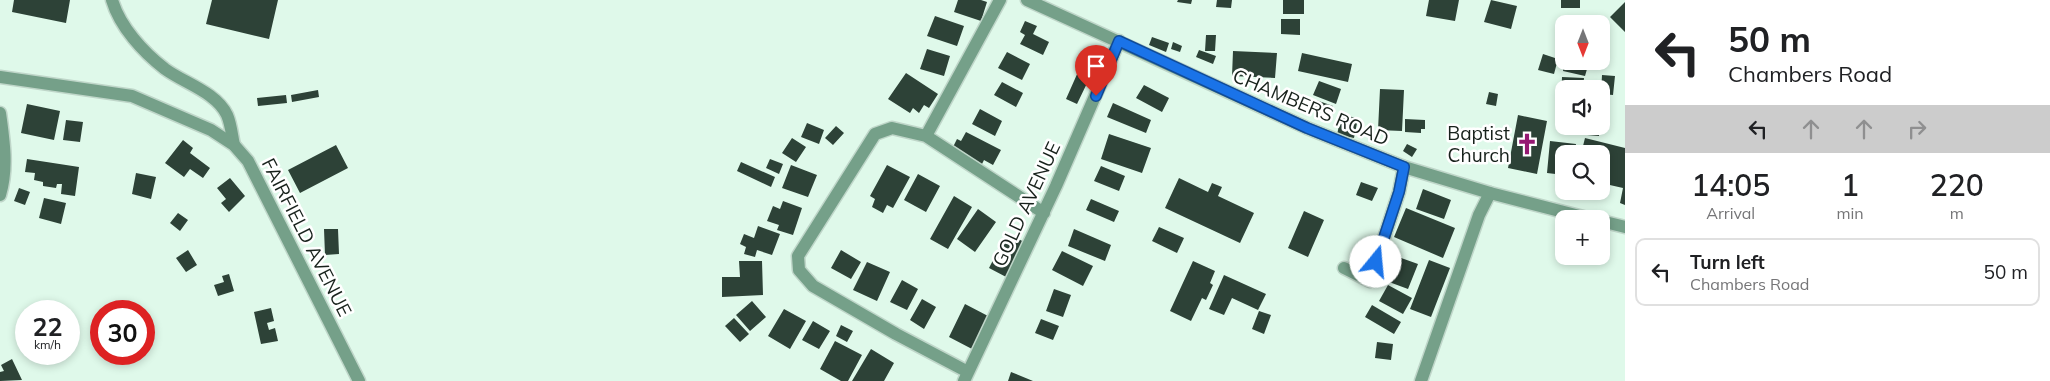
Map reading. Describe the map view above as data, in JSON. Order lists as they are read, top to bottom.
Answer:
{
  "streets": {
    "street": ["CHAMBERS ROAD", "GOLD AVENUE", "FAIRFIELD AVENUE"]
  },
  "crossings": [
    ["CHAMBERS ROAD", "GOLD AVENUE"]
  ],
  "places": {
    "church": ["Baptist Church"]
  },
  "north": "bottom",
  "page": {
    "turn": ["50 m", "Chambers Road"],
    "map_buttons": "+",
    "eta": [
      "14:05",
      "Arrival",
      "1",
      "min",
      "220",
      "m"
    ],
    "list": [
      {
        "name": "Turn left",
        "note": "Chambers Road",
        "value": "50 m"
      }
    ],
    "speed": "22 km/h",
    "limit": "30"
  }
}
